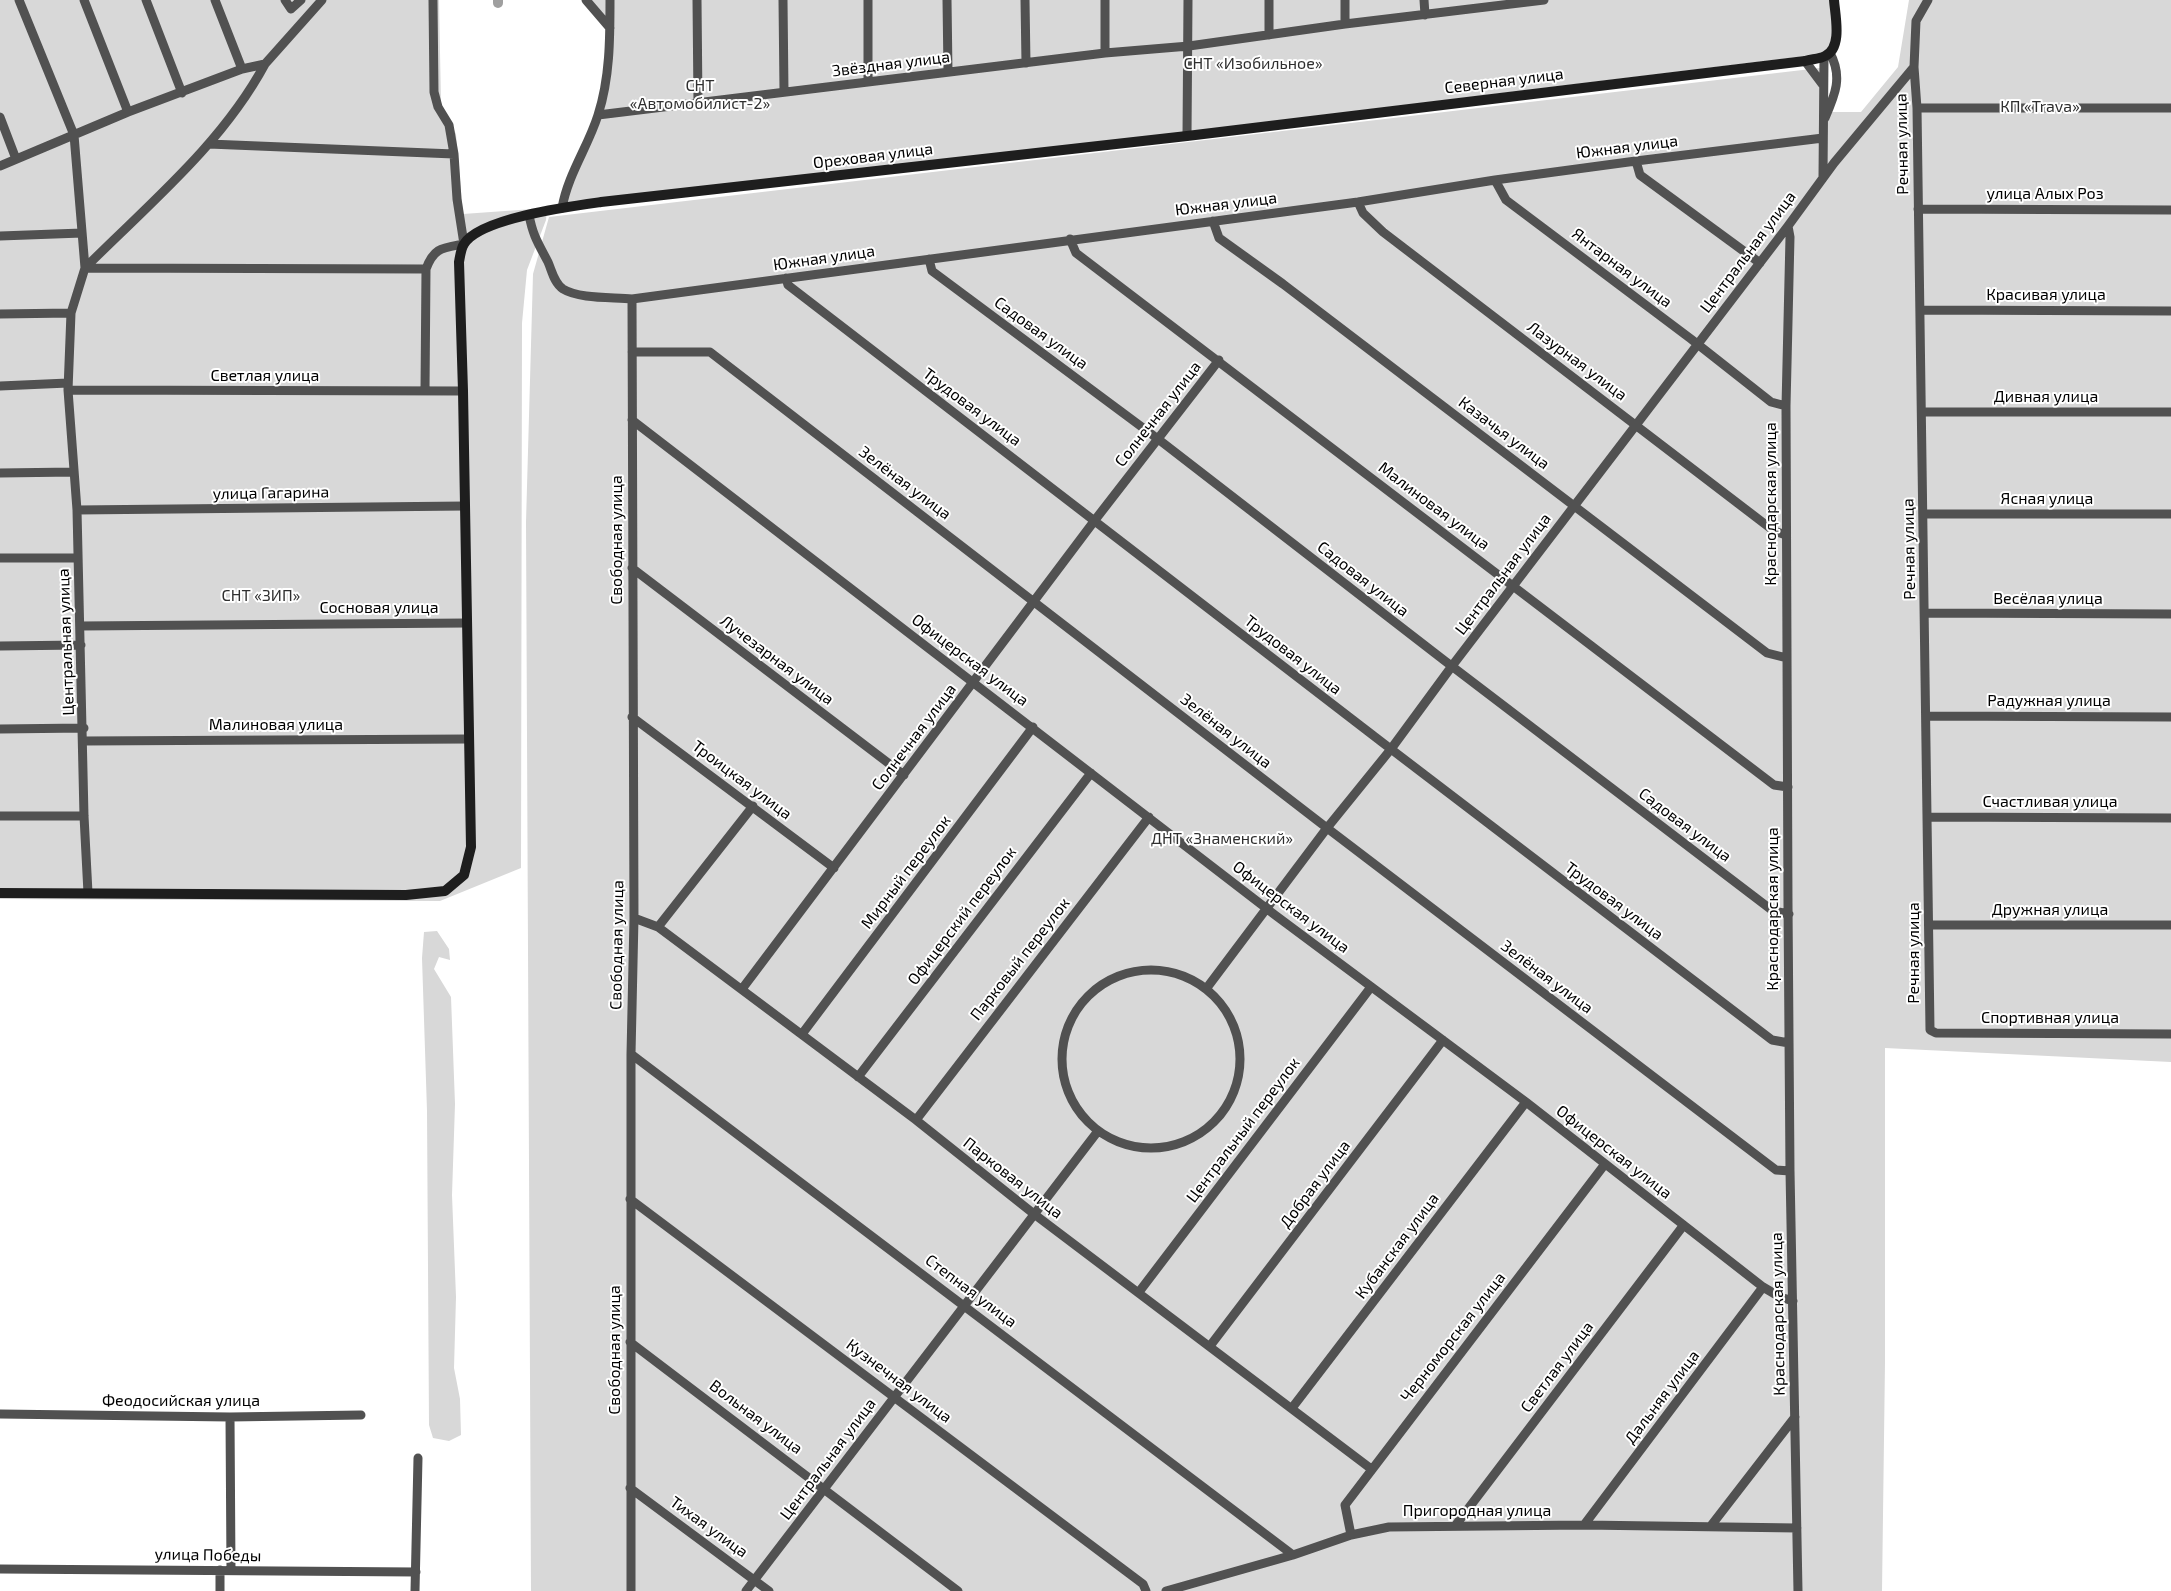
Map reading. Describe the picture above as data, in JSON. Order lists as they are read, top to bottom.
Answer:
{
  "streets": {
    "street": [
      "Звёздная улица",
      "Северная улица",
      "Речная улица",
      "Южная улица",
      "Ореховая улица",
      "улица Алых Роз",
      "Центральная улица",
      "Янтарная улица",
      "Красивая улица",
      "Садовая улица",
      "Лазурная улица",
      "Светлая улица",
      "Дивная улица",
      "Трудовая улица",
      "Солнечная улица",
      "Казачья улица",
      "Зелёная улица",
      "улица Гагарина",
      "Ясная улица",
      "Краснодарская улица",
      "Малиновая улица",
      "Свободная улица",
      "Весёлая улица",
      "Сосновая улица",
      "Лучезарная улица",
      "Офицерская улица",
      "Радужная улица",
      "Троицкая улица",
      "Счастливая улица",
      "Мирный переулок",
      "Дружная улица",
      "Офицерский переулок",
      "Парковый переулок",
      "Спортивная улица",
      "Центральный переулок",
      "Парковая улица",
      "Добрая улица",
      "Кубанская улица",
      "Степная улица",
      "Черноморская улица",
      "Кузнечная улица",
      "Дальняя улица",
      "Феодосийская улица",
      "Вольная улица",
      "Пригородная улица",
      "Тихая улица",
      "улица Победы"
    ]
  },
  "crossings": [
    ["Северная улица", "Ореховая улица"],
    ["Речная улица", "улица Алых Роз"],
    ["Речная улица", "Центральная улица"],
    ["Речная улица", "Красивая улица"],
    ["Речная улица", "Дивная улица"],
    ["Речная улица", "Ясная улица"],
    ["Речная улица", "Весёлая улица"],
    ["Речная улица", "Радужная улица"],
    ["Речная улица", "Счастливая улица"],
    ["Речная улица", "Дружная улица"],
    ["Речная улица", "Спортивная улица"],
    ["Южная улица", "Ореховая улица"],
    ["Южная улица", "Янтарная улица"],
    ["Южная улица", "Садовая улица"],
    ["Южная улица", "Лазурная улица"],
    ["Южная улица", "Трудовая улица"],
    ["Южная улица", "Казачья улица"],
    ["Южная улица", "Малиновая улица"],
    ["Южная улица", "Свободная улица"],
    ["Центральная улица", "Янтарная улица"],
    ["Центральная улица", "Садовая улица"],
    ["Центральная улица", "Лазурная улица"],
    ["Центральная улица", "Светлая улица"],
    ["Центральная улица", "Трудовая улица"],
    ["Центральная улица", "Казачья улица"],
    ["Центральная улица", "Зелёная улица"],
    ["Центральная улица", "улица Гагарина"],
    ["Центральная улица", "Краснодарская улица"],
    ["Центральная улица", "Малиновая улица"],
    ["Центральная улица", "Сосновая улица"],
    ["Центральная улица", "Офицерская улица"],
    ["Центральная улица", "Парковая улица"],
    ["Центральная улица", "Степная улица"],
    ["Центральная улица", "Кузнечная улица"],
    ["Центральная улица", "Вольная улица"],
    ["Центральная улица", "Тихая улица"],
    ["Янтарная улица", "Краснодарская улица"],
    ["Садовая улица", "Солнечная улица"],
    ["Садовая улица", "Краснодарская улица"],
    ["Лазурная улица", "Краснодарская улица"],
    ["Светлая улица", "Офицерская улица"],
    ["Светлая улица", "Пригородная улица"],
    ["Трудовая улица", "Солнечная улица"],
    ["Трудовая улица", "Краснодарская улица"],
    ["Солнечная улица", "Зелёная улица"],
    ["Солнечная улица", "Малиновая улица"],
    ["Солнечная улица", "Лучезарная улица"],
    ["Солнечная улица", "Офицерская улица"],
    ["Солнечная улица", "Троицкая улица"],
    ["Солнечная улица", "Парковая улица"],
    ["Казачья улица", "Краснодарская улица"],
    ["Зелёная улица", "Краснодарская улица"],
    ["Зелёная улица", "Свободная улица"],
    ["Краснодарская улица", "Малиновая улица"],
    ["Краснодарская улица", "Офицерская улица"],
    ["Краснодарская улица", "Пригородная улица"],
    ["Свободная улица", "Лучезарная улица"],
    ["Свободная улица", "Офицерская улица"],
    ["Свободная улица", "Троицкая улица"],
    ["Свободная улица", "Парковая улица"],
    ["Свободная улица", "Степная улица"],
    ["Свободная улица", "Кузнечная улица"],
    ["Свободная улица", "Вольная улица"],
    ["Свободная улица", "Тихая улица"],
    ["Офицерская улица", "Мирный переулок"],
    ["Офицерская улица", "Офицерский переулок"],
    ["Офицерская улица", "Парковый переулок"],
    ["Офицерская улица", "Центральный переулок"],
    ["Офицерская улица", "Добрая улица"],
    ["Офицерская улица", "Кубанская улица"],
    ["Офицерская улица", "Черноморская улица"],
    ["Офицерская улица", "Дальняя улица"],
    ["Мирный переулок", "Парковая улица"],
    ["Офицерский переулок", "Парковая улица"],
    ["Парковый переулок", "Парковая улица"],
    ["Центральный переулок", "Парковая улица"],
    ["Парковая улица", "Добрая улица"],
    ["Парковая улица", "Кубанская улица"],
    ["Парковая улица", "Черноморская улица"],
    ["Степная улица", "Пригородная улица"],
    ["Черноморская улица", "Пригородная улица"],
    ["Дальняя улица", "Пригородная улица"]
  ],
  "parks": [
    "СНТ «Изобильное»",
    "СНТ «Автомобилист-2»",
    "КП «Trava»",
    "СНТ «ЗИП»",
    "ДНТ «Знаменский»"
  ]
}
